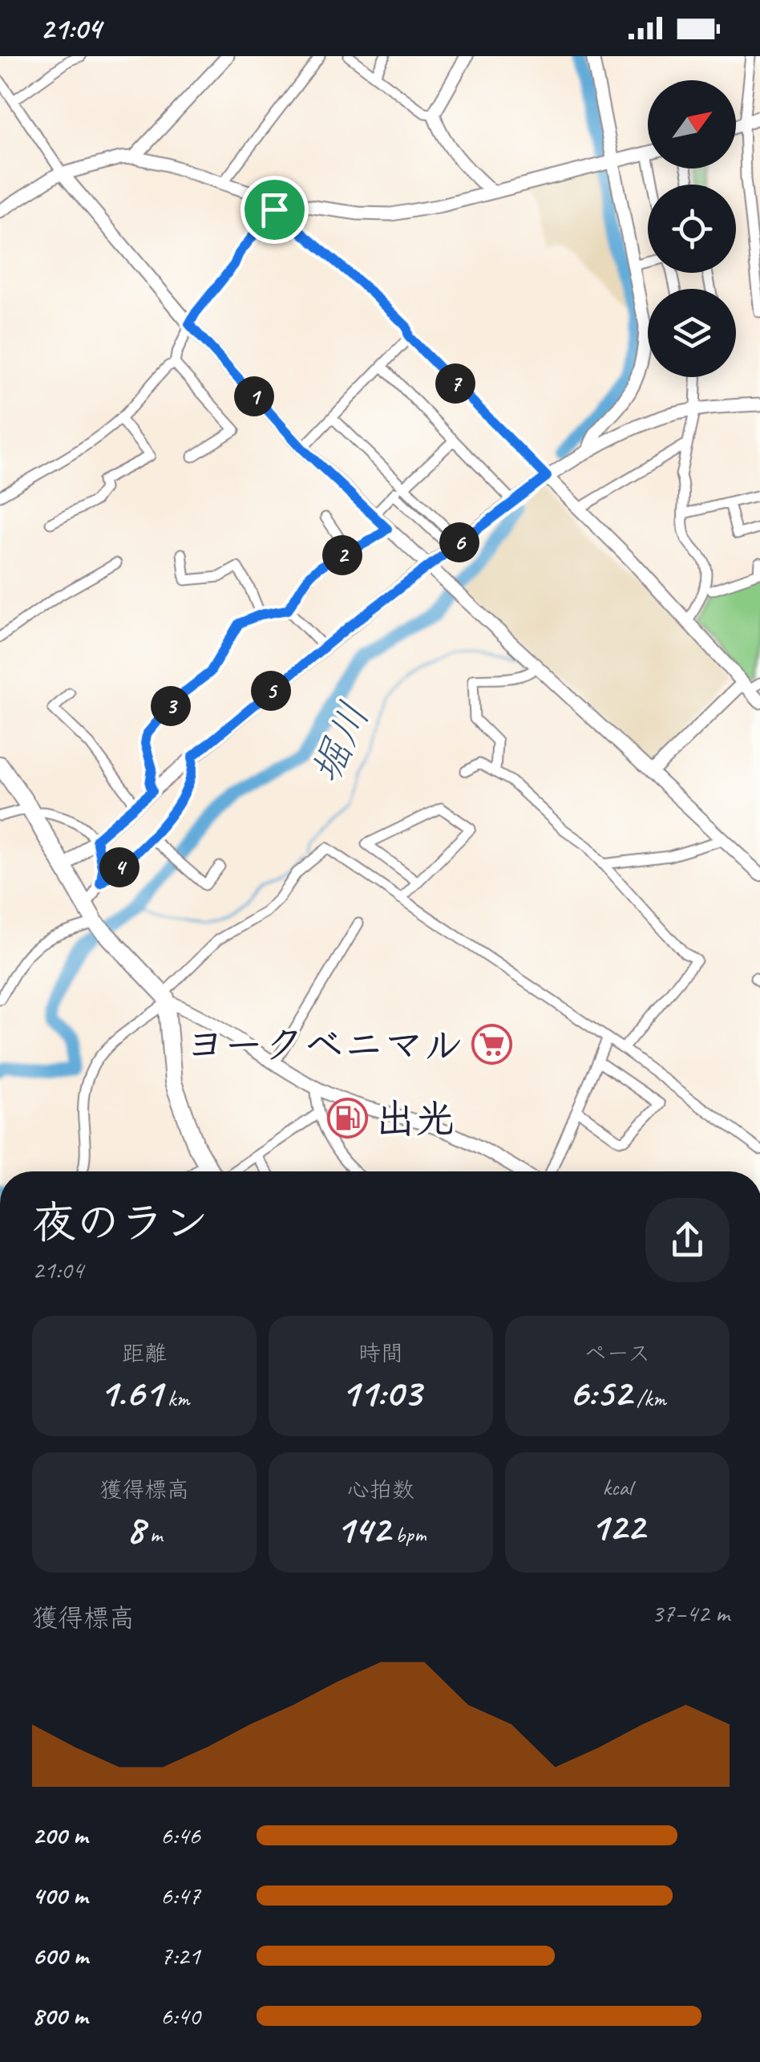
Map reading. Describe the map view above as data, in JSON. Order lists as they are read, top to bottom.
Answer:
{
  "water": ["堀川"],
  "places": {
    "supermarket": ["ヨークベニマル"],
    "fuel station": ["出光"]
  },
  "north": "top right",
  "page": {
    "status": "21:04",
    "pins": [
      "7",
      "1",
      "6",
      "2",
      "5",
      "3",
      "4"
    ],
    "heading": ["夜のラン", "21:04"],
    "stats": [
      ["距離", "1.61 km"],
      ["時間", "11:03"],
      ["ペース", "6:52 /km"],
      ["獲得標高", "8 m"],
      ["心拍数", "142 bpm"],
      ["kcal", "122"]
    ],
    "chart": ["獲得標高", "37–42 m"],
    "list": [
      {
        "name": "200 m",
        "note": "6:46"
      },
      {
        "name": "400 m",
        "note": "6:47"
      },
      {
        "name": "600 m",
        "note": "7:21"
      },
      {
        "name": "800 m",
        "note": "6:40"
      }
    ]
  }
}
